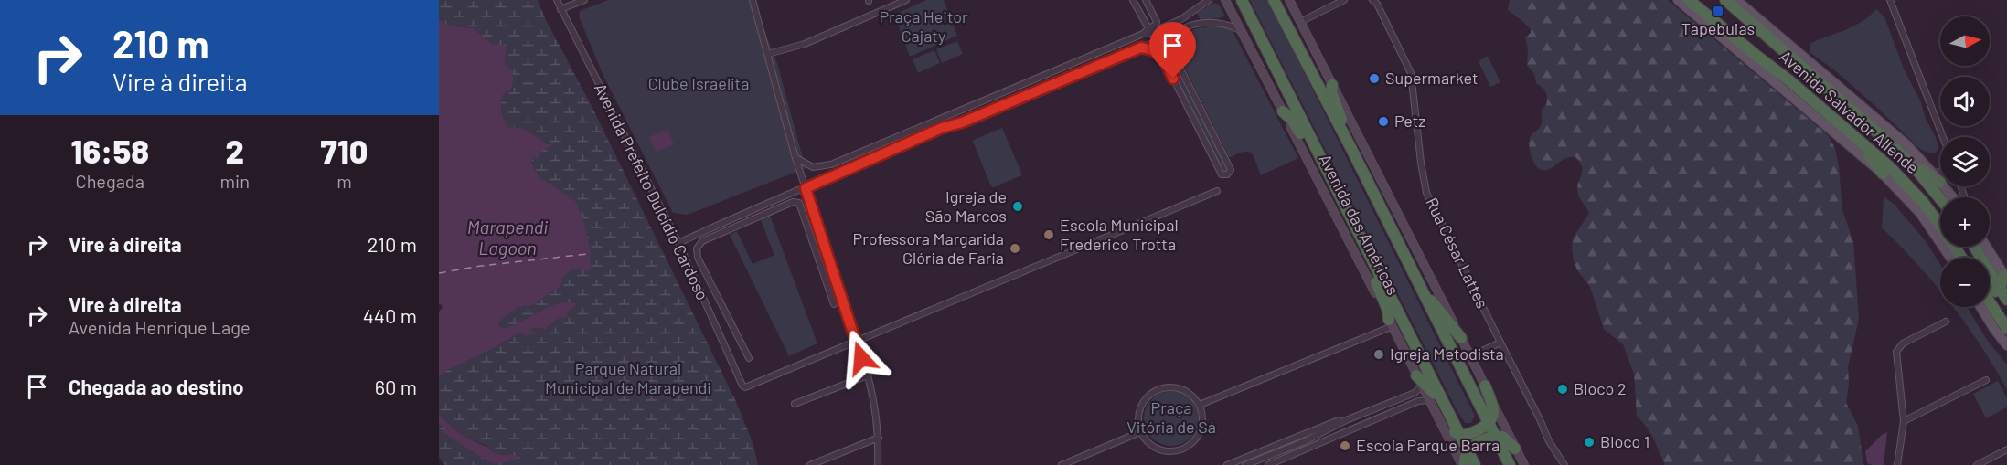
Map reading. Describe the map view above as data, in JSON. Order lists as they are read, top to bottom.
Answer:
{
  "streets": {
    "highway": ["Avenida Salvador Allende", "Avenida das Américas"],
    "street": ["Avenida Prefeito Dulcídio Cardoso", "Rua César Lattes"]
  },
  "water": ["Marapendi Lagoon"],
  "parks": [
    "Praça Heitor Cajaty",
    "Clube Israelita",
    "Parque Natural Municipal de Marapendi",
    "Praça Vitória de Sá"
  ],
  "places": {
    "transit": ["Tapebuias"],
    "other": [
      "Supermarket",
      "Petz",
      "Igreja de São Marcos",
      "Escola Municipal Frederico Trotta",
      "Professora Margarida Glória de Faria",
      "Igreja Metodista",
      "Bloco 2",
      "Bloco 1",
      "Escola Parque Barra"
    ]
  },
  "north": "right",
  "page": {
    "turn": ["210 m", "Vire à direita"],
    "map_buttons": ["+", "−"],
    "eta": [
      "16:58",
      "Chegada",
      "2",
      "min",
      "710",
      "m"
    ],
    "list": [
      {
        "name": "Vire à direita",
        "value": "210 m"
      },
      {
        "name": "Vire à direita",
        "note": "Avenida Henrique Lage",
        "value": "440 m"
      },
      {
        "name": "Chegada ao destino",
        "value": "60 m"
      }
    ]
  }
}
